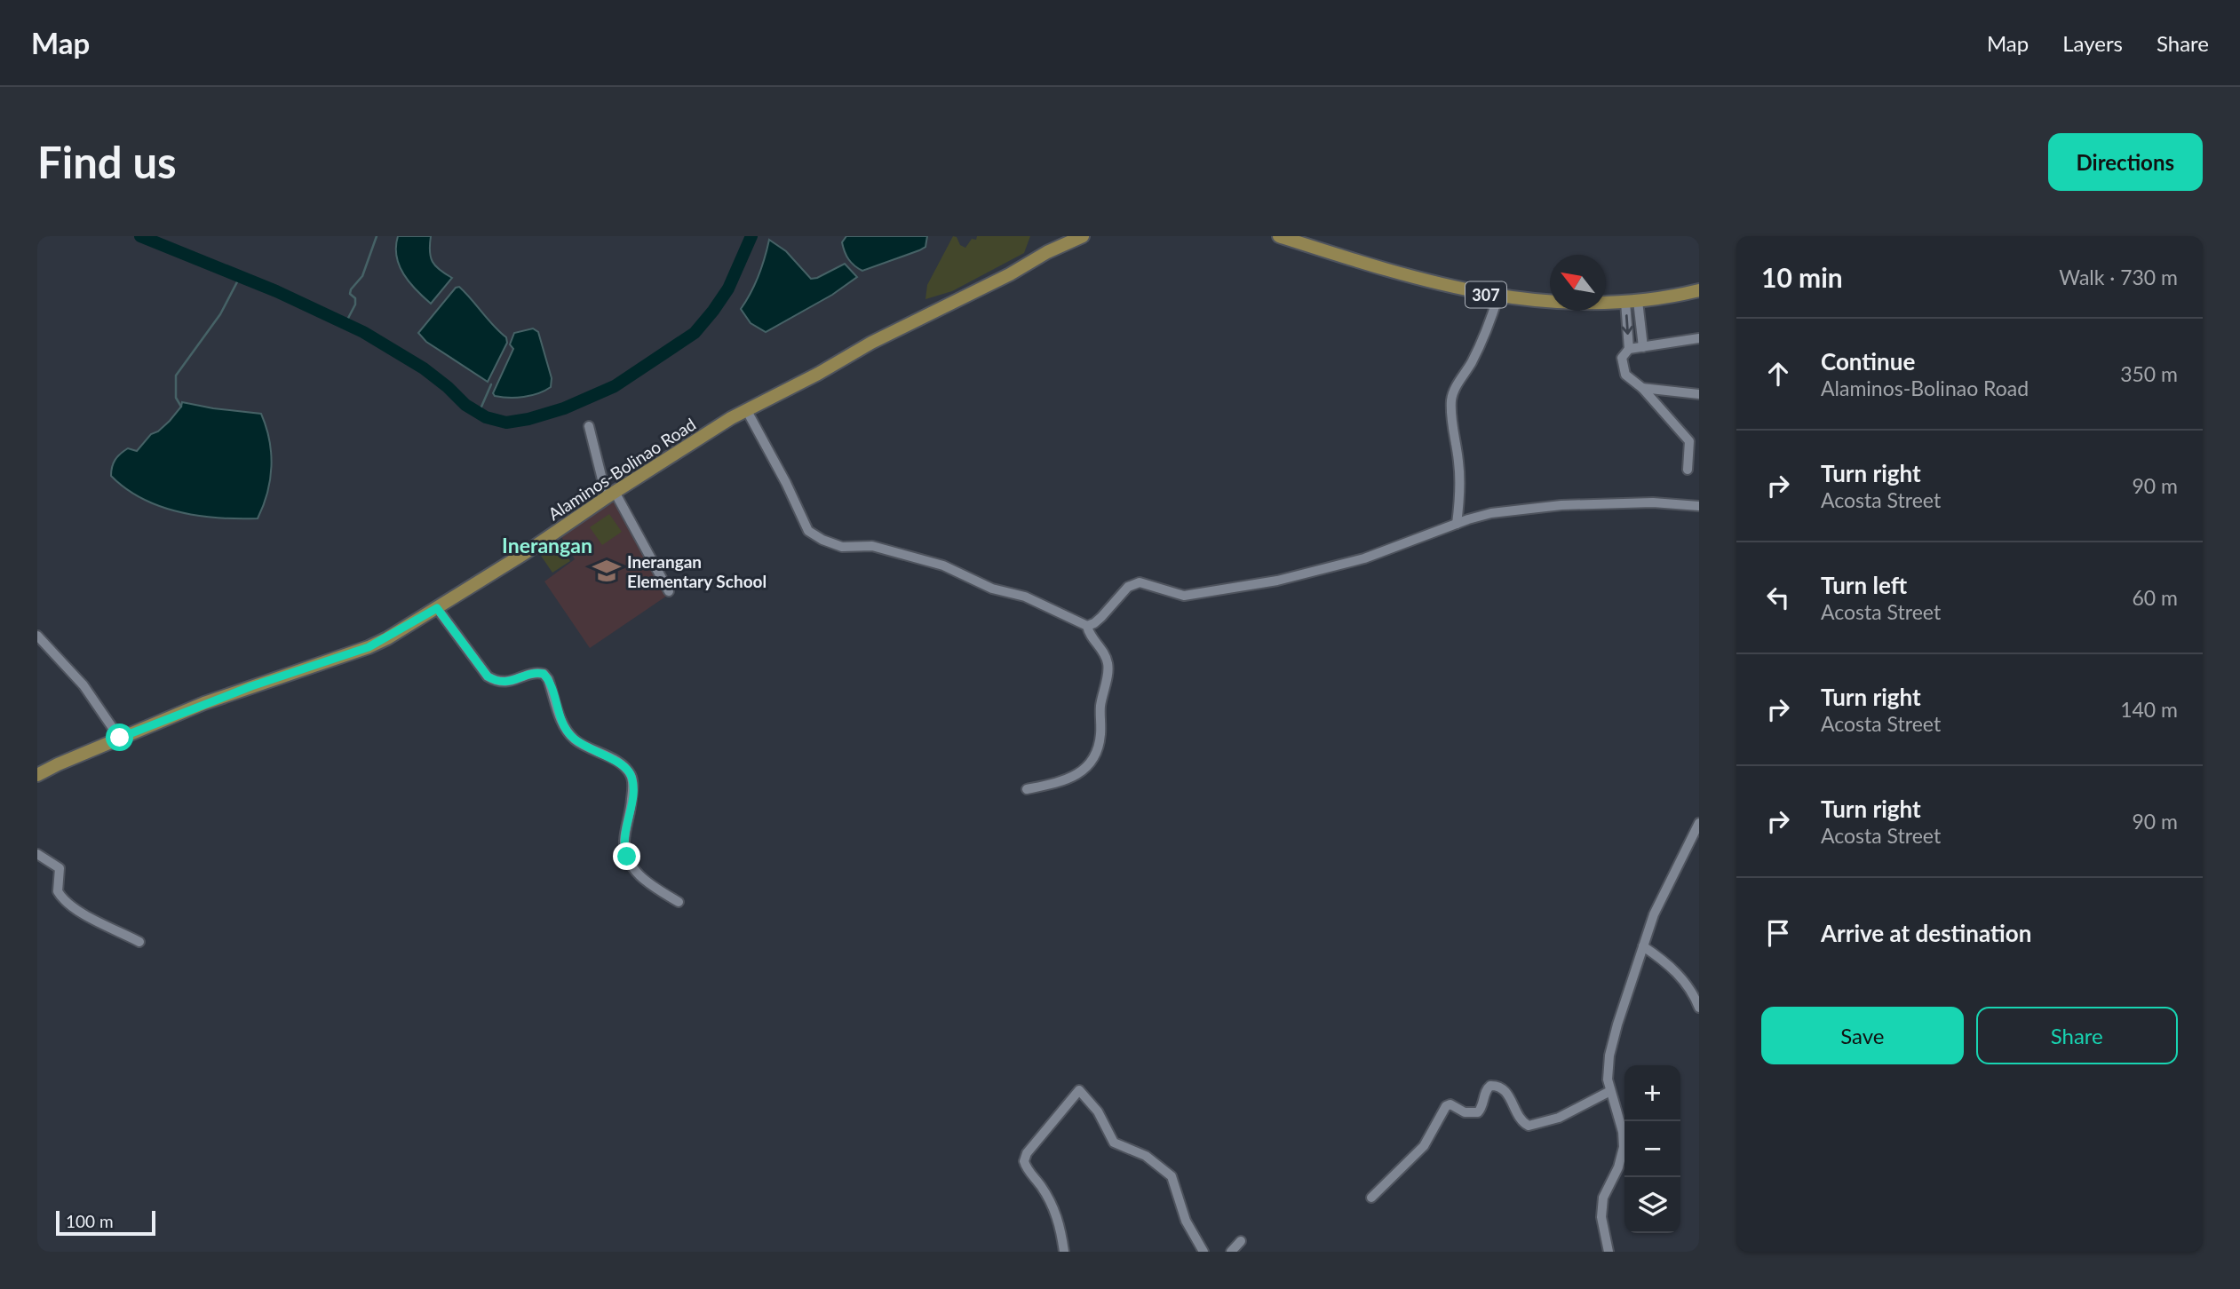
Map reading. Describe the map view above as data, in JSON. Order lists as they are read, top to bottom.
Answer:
{
  "streets": {
    "main road": ["307", "Alaminos-Bolinao Road"]
  },
  "districts": ["Inerangan"],
  "places": {
    "school or university": ["Inerangan Elementary School"]
  },
  "scale_bar": "100 m",
  "north": "top left",
  "page": {
    "header": "Map",
    "nav": ["Map", "Layers", "Share"],
    "buttons": [
      "Directions",
      ["Save", "Share"]
    ],
    "title": "Find us",
    "heading": ["10 min", "Walk · 730 m"],
    "list": [
      ["Continue", "Alaminos-Bolinao Road", "350 m"],
      ["Turn right", "Acosta Street", "90 m"],
      ["Turn left", "Acosta Street", "60 m"],
      ["Turn right", "Acosta Street", "140 m"],
      ["Turn right", "Acosta Street", "90 m"],
      "Arrive at destination"
    ],
    "map_buttons": ["+", "−"],
    "scale": "100 m"
  }
}
